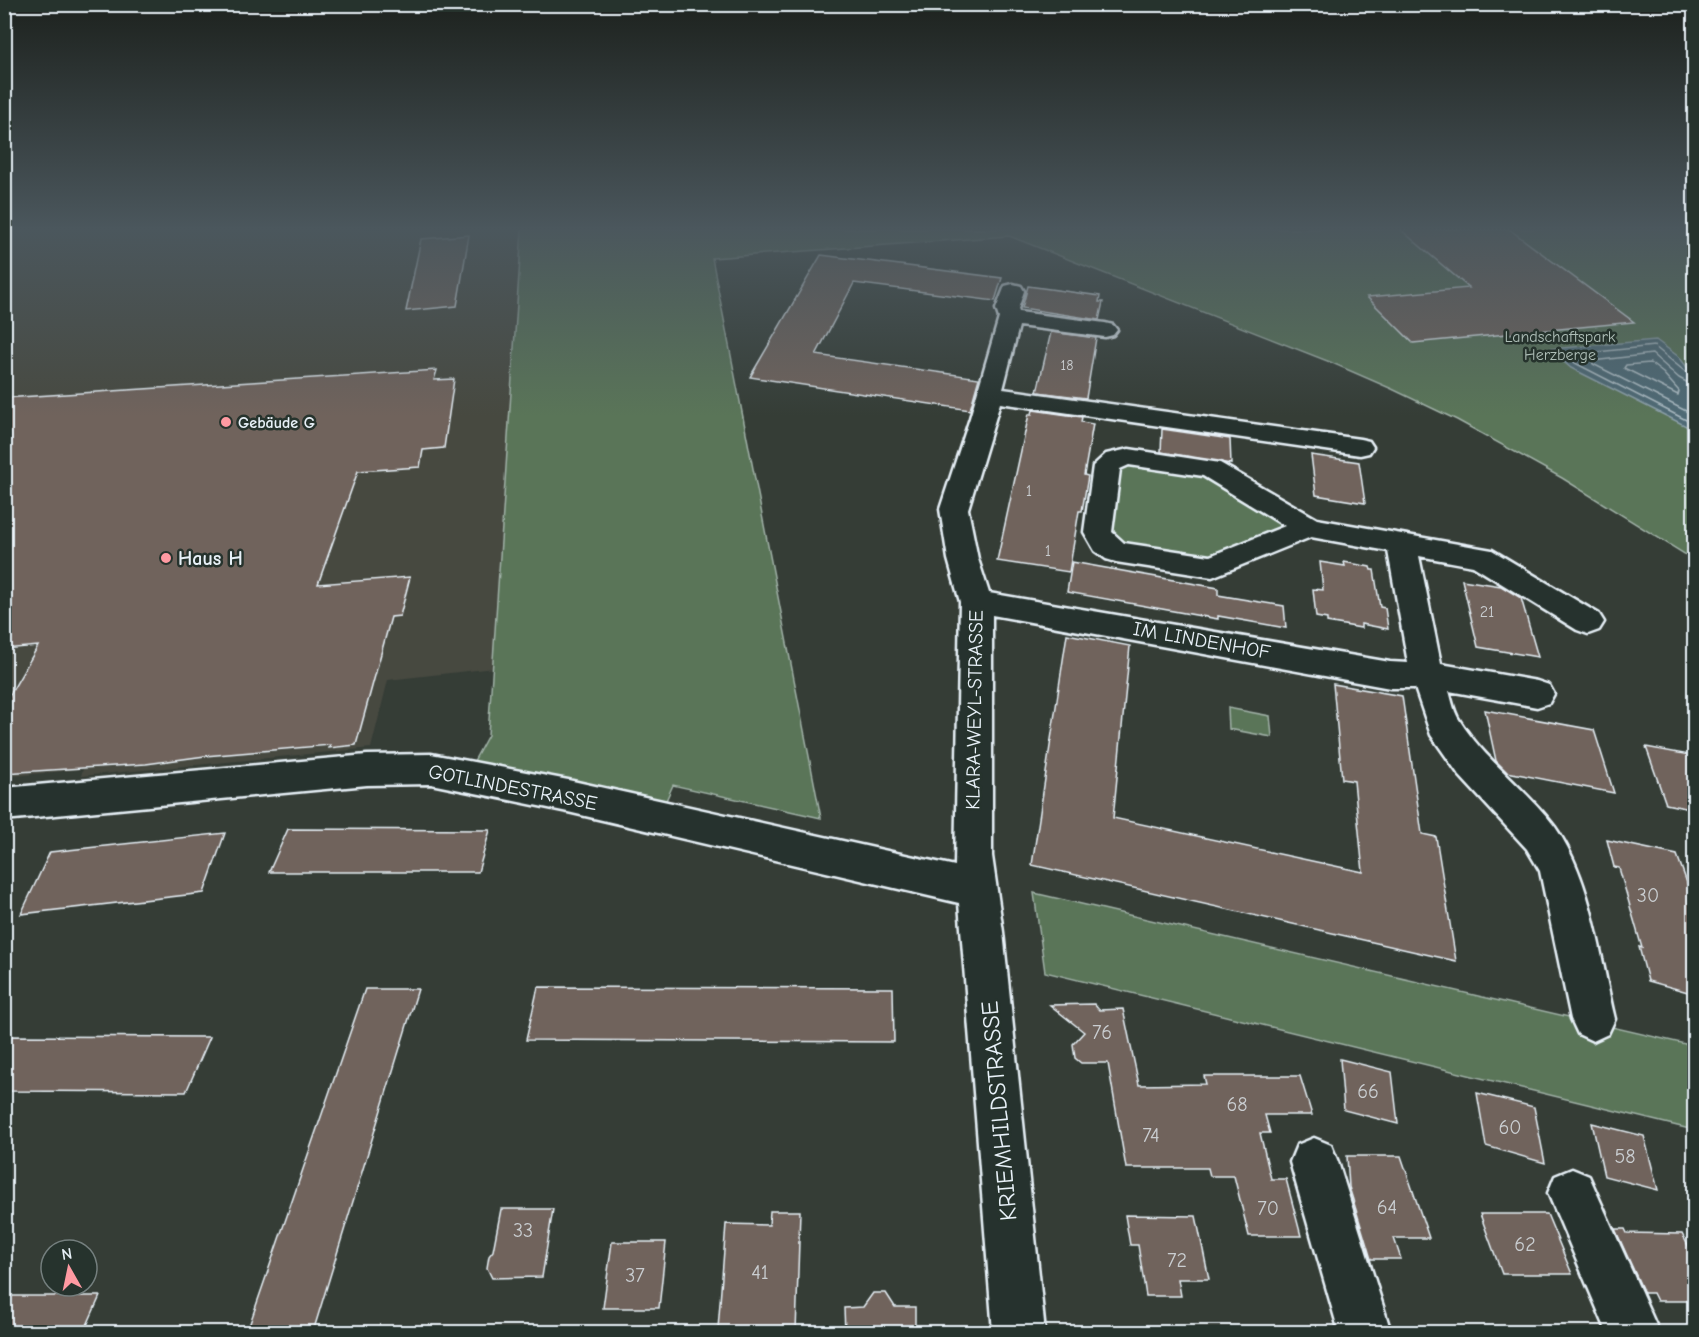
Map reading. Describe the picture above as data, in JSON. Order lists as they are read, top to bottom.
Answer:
{
  "streets": {
    "street": [
      "IM LINDENHOF",
      "KLARA-WEYL-STRASSE",
      "GOTLINDESTRASSE",
      "KRIEMHILDSTRASSE"
    ]
  },
  "crossings": [
    ["IM LINDENHOF", "KLARA-WEYL-STRASSE"],
    ["KLARA-WEYL-STRASSE", "GOTLINDESTRASSE"],
    ["KLARA-WEYL-STRASSE", "KRIEMHILDSTRASSE"],
    ["GOTLINDESTRASSE", "KRIEMHILDSTRASSE"]
  ],
  "parks": ["Landschaftspark Herzberge"],
  "places": ["Gebäude G", "Haus H"],
  "house_numbers": [
    "18",
    "1",
    "1",
    "21",
    "30",
    "76",
    "66",
    "68",
    "60",
    "74",
    "58",
    "64",
    "70",
    "33",
    "62",
    "72",
    "41",
    "37"
  ],
  "north": "top"
}
